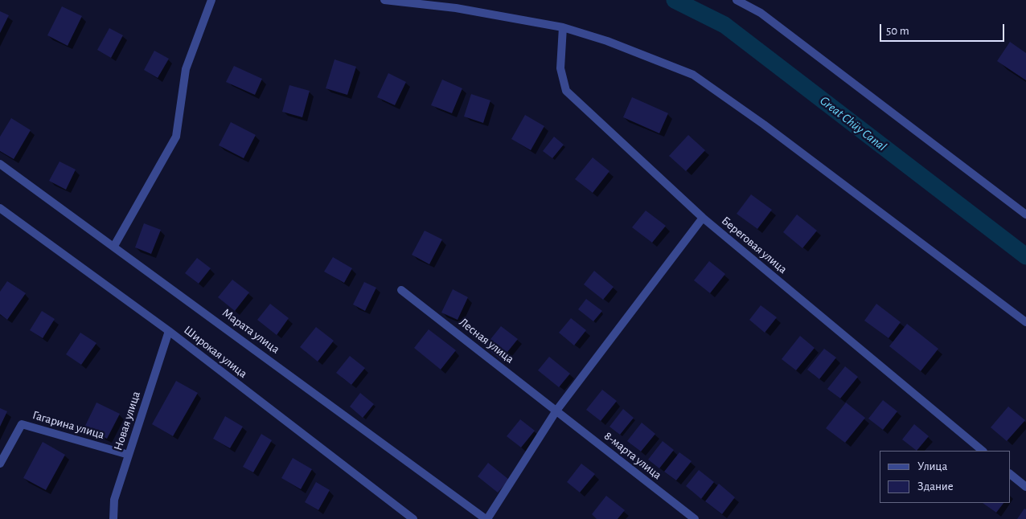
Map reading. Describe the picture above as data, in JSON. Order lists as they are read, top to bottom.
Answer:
{
  "streets": {
    "street": [
      "Береговая улица",
      "Марата улица",
      "Лесная улица",
      "Широкая улица",
      "Новая улица",
      "Гагарина улица",
      "8-марта улица"
    ]
  },
  "crossings": [
    ["Лесная улица", "8-марта улица"],
    ["Широкая улица", "Новая улица"],
    ["Новая улица", "Гагарина улица"]
  ],
  "water": ["Great Chüy Canal"],
  "legend": ["Улица", "Здание"],
  "scale_bar": "50 m"
}
